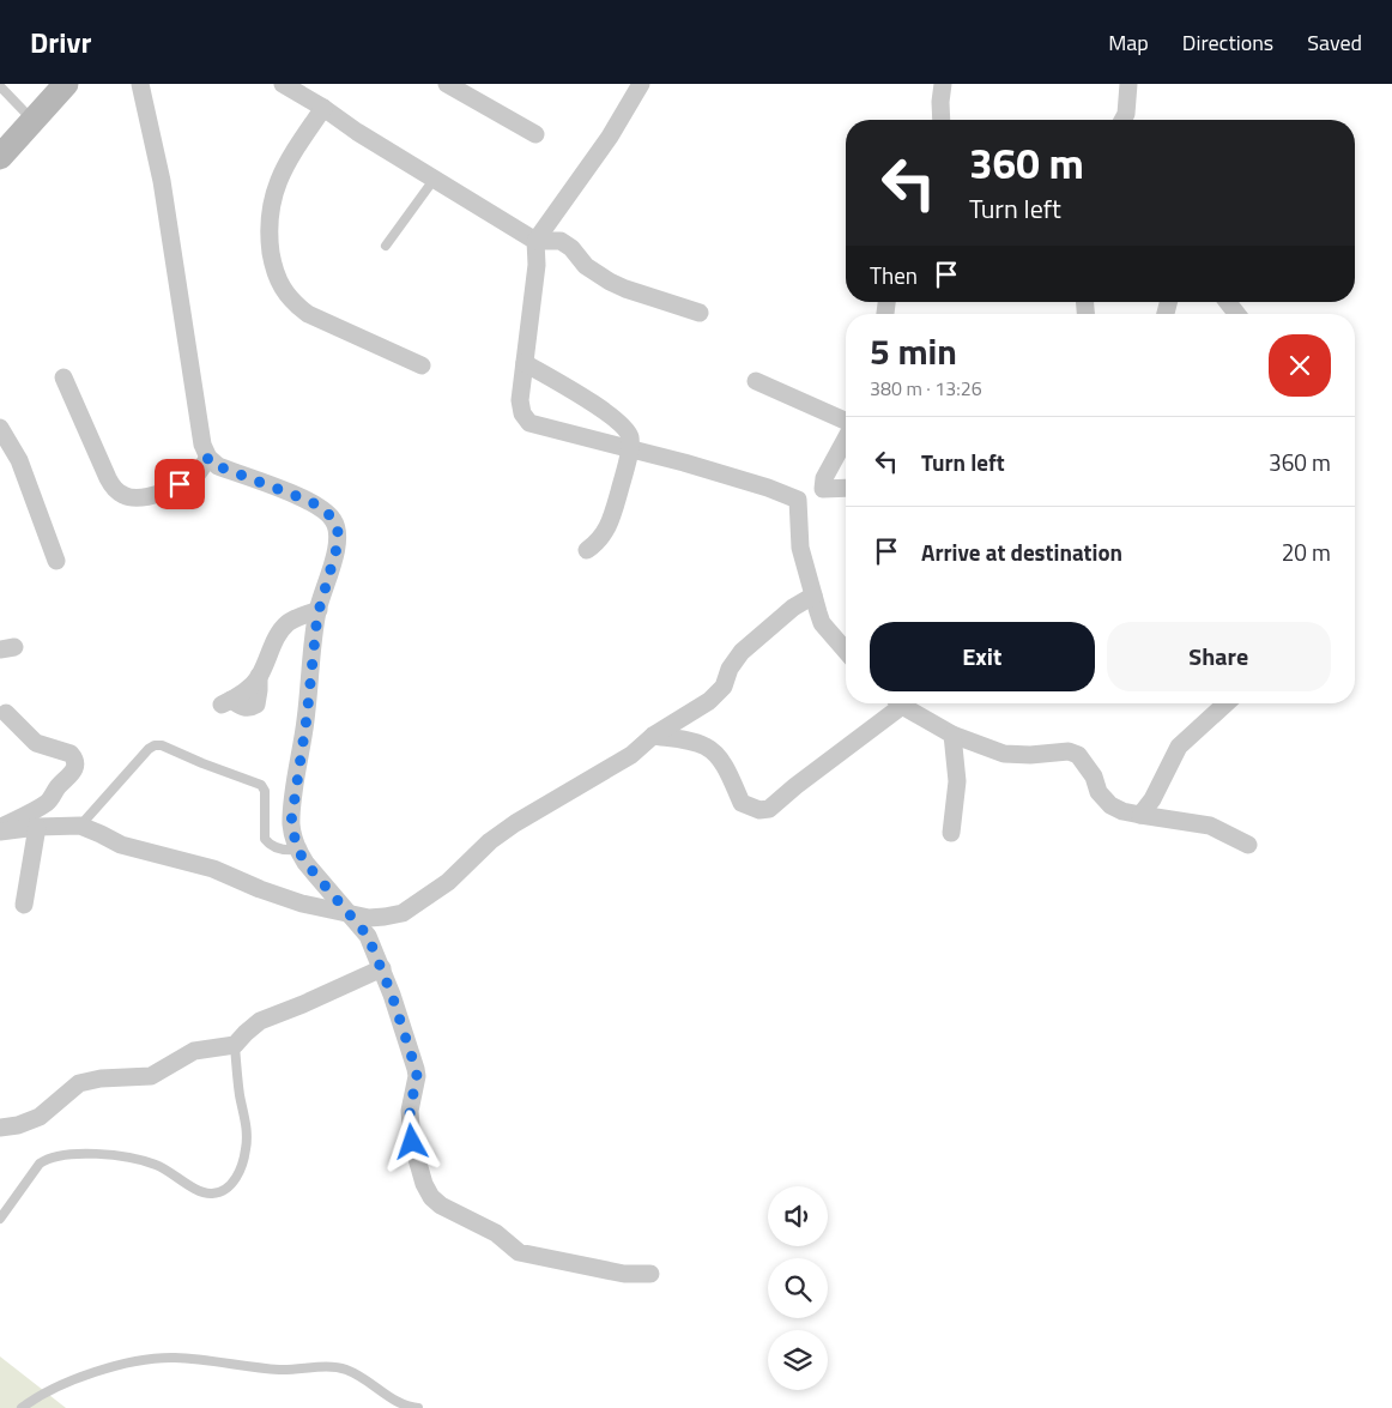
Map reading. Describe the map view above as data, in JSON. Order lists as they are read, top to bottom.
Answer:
{
  "page": {
    "header": "Drivr",
    "nav": ["Map", "Directions", "Saved"],
    "turn": ["360 m", "Turn left"],
    "then": "Then",
    "heading": ["5 min", "380 m · 13:26"],
    "list": [
      {
        "name": "Turn left",
        "value": "360 m"
      },
      {
        "name": "Arrive at destination",
        "value": "20 m"
      }
    ],
    "buttons": ["Exit", "Share"]
  }
}
